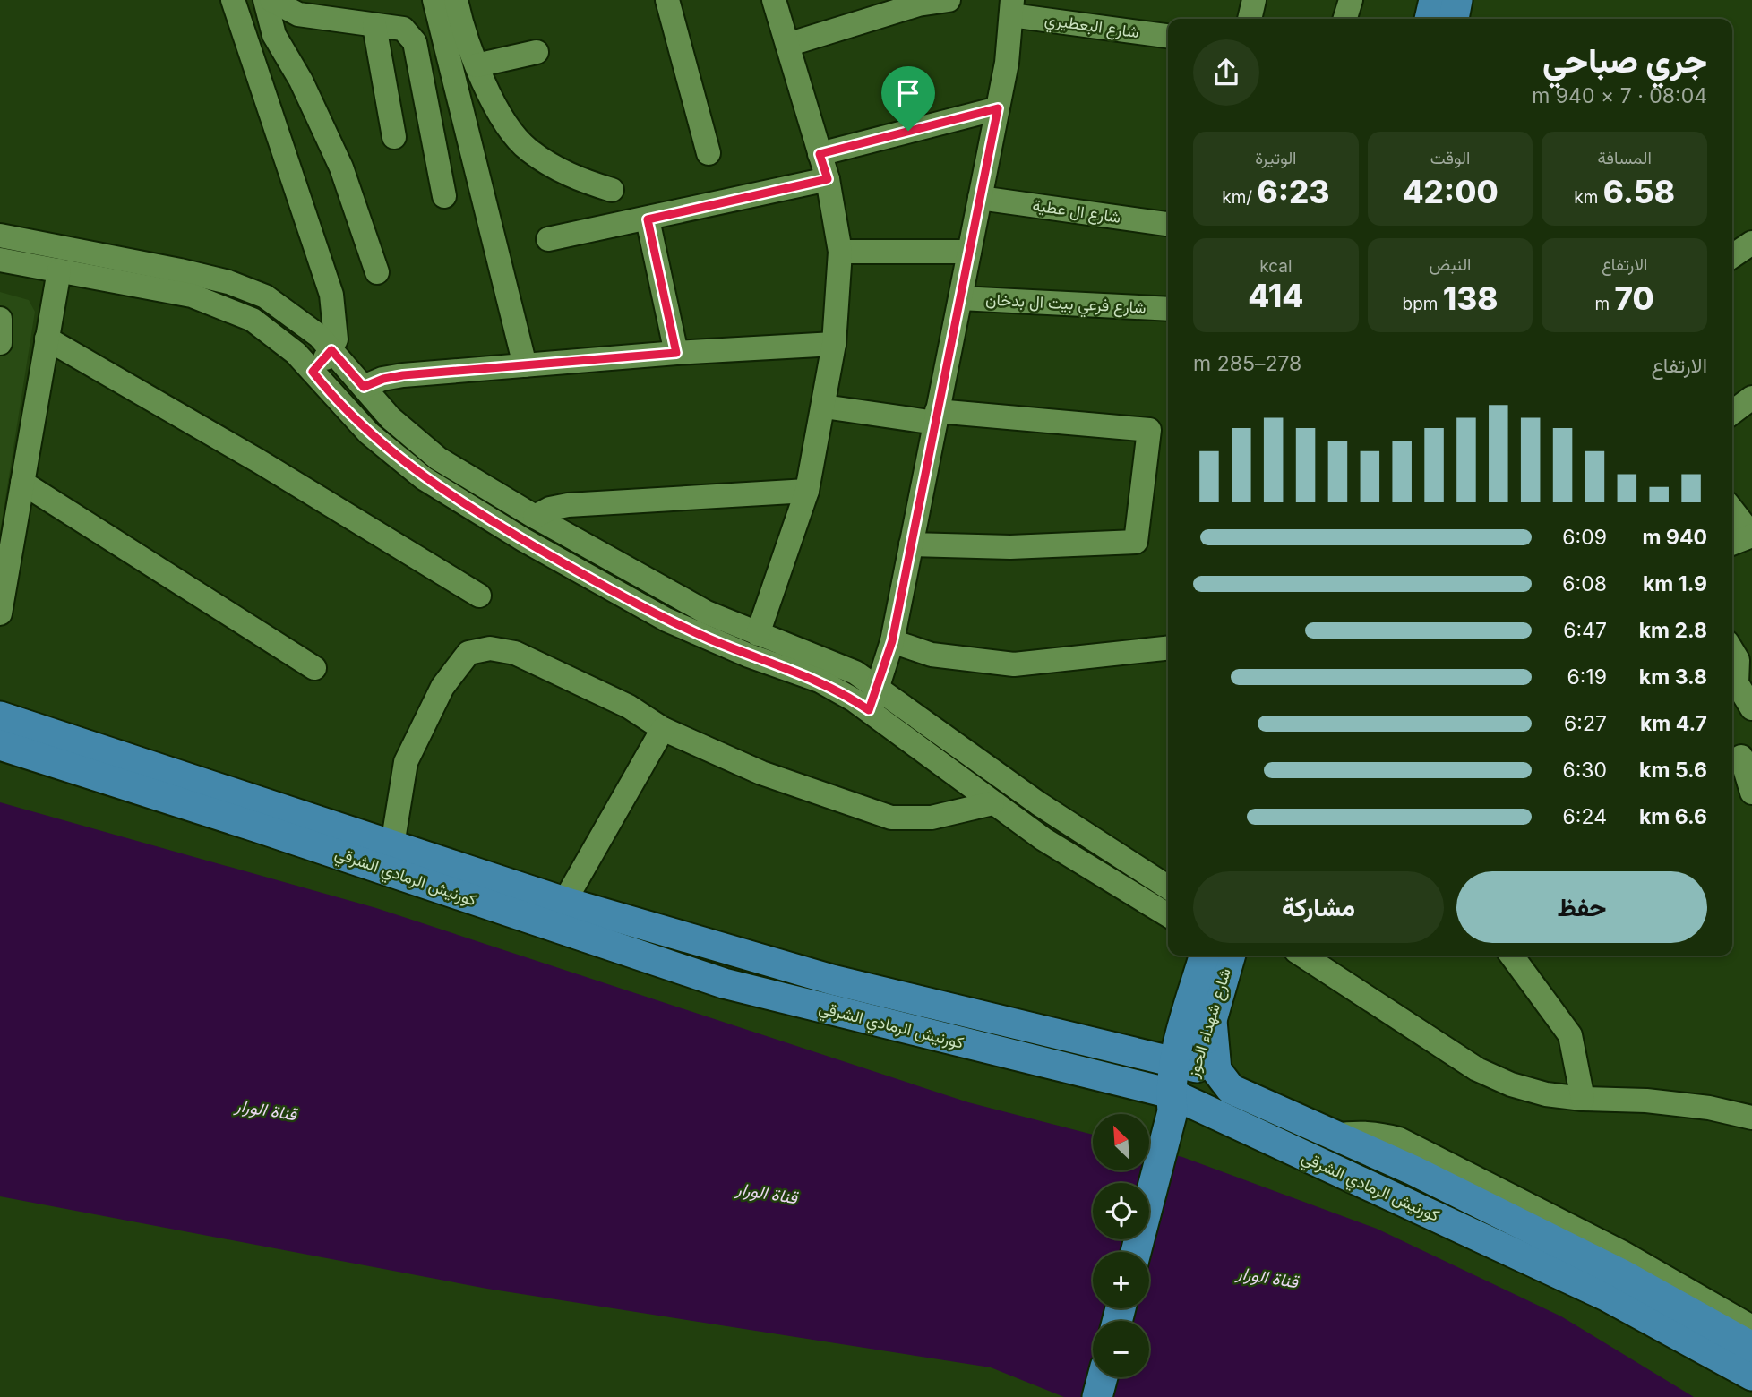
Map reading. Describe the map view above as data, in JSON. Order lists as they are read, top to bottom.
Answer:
{
  "streets": {
    "main road": ["كورنيش الرمادي الشرقي", "شارع شهداء الحوز"],
    "street": ["شارع البعطيري", "شارع ال عطية", "شارع فرعي بيت ال بدخان"]
  },
  "crossings": [
    ["كورنيش الرمادي الشرقي", "شارع شهداء الحوز"]
  ],
  "water": ["قناة الورار"],
  "north": "top left",
  "page": {
    "heading": ["جري صباحي", "08:04 · 7 × 940 m"],
    "stats": [
      ["المسافة", "6.58 km"],
      ["الوقت", "42:00"],
      ["الوتيرة", "6:23 /km"],
      ["الارتفاع", "70 m"],
      ["النبض", "138 bpm"],
      ["kcal", "414"]
    ],
    "chart": ["الارتفاع", "278–285 m"],
    "list": [
      {
        "name": "940 m",
        "note": "6:09"
      },
      {
        "name": "1.9 km",
        "note": "6:08"
      },
      {
        "name": "2.8 km",
        "note": "6:47"
      },
      {
        "name": "3.8 km",
        "note": "6:19"
      },
      {
        "name": "4.7 km",
        "note": "6:27"
      },
      {
        "name": "5.6 km",
        "note": "6:30"
      },
      {
        "name": "6.6 km",
        "note": "6:24"
      }
    ],
    "buttons": ["حفظ", "مشاركة"],
    "map_buttons": ["+", "−"]
  }
}
